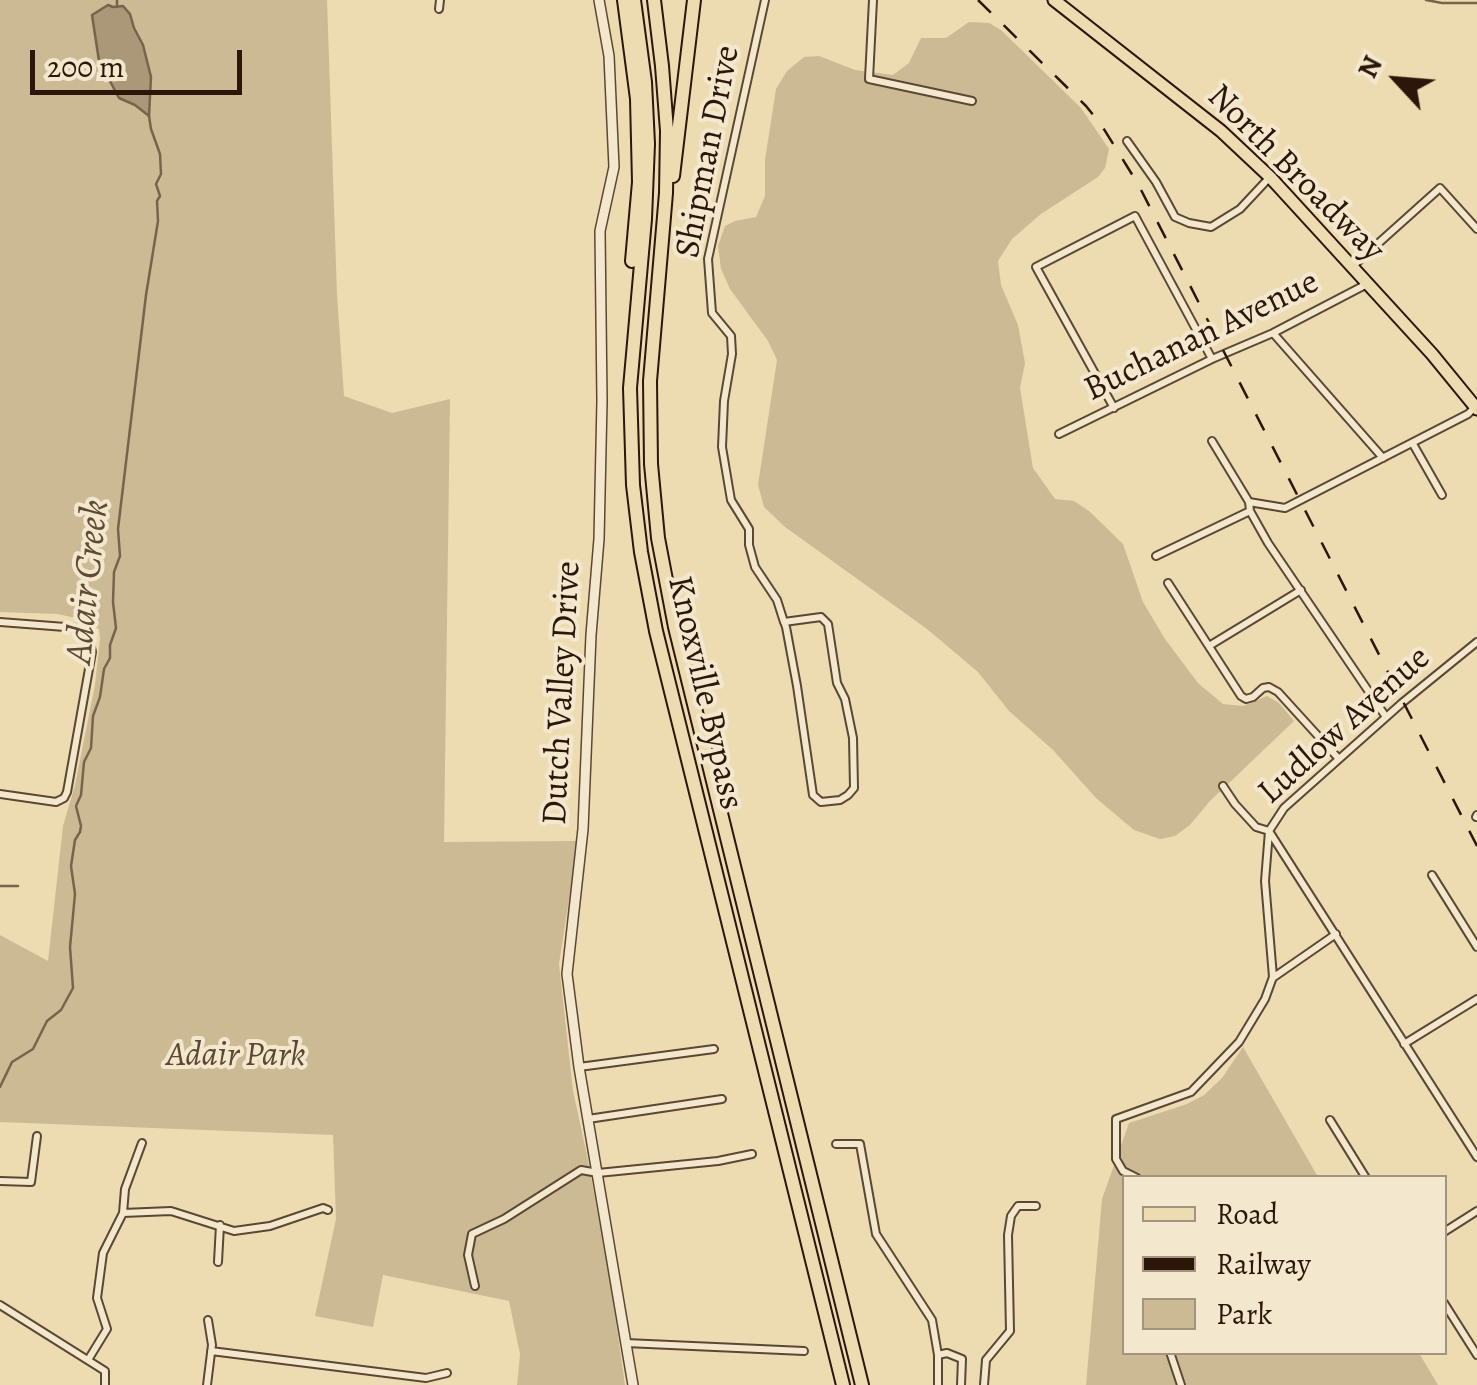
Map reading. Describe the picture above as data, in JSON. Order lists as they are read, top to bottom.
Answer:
{
  "streets": {
    "highway": ["Knoxville Bypass"],
    "main road": ["North Broadway"],
    "street": [
      "Shipman Drive",
      "Buchanan Avenue",
      "Dutch Valley Drive",
      "Ludlow Avenue"
    ]
  },
  "crossings": [
    ["North Broadway", "Buchanan Avenue"]
  ],
  "water": ["Adair Creek"],
  "parks": ["Adair Park"],
  "legend": ["Road", "Railway", "Park"],
  "scale_bar": "200 m",
  "north": "top left"
}
